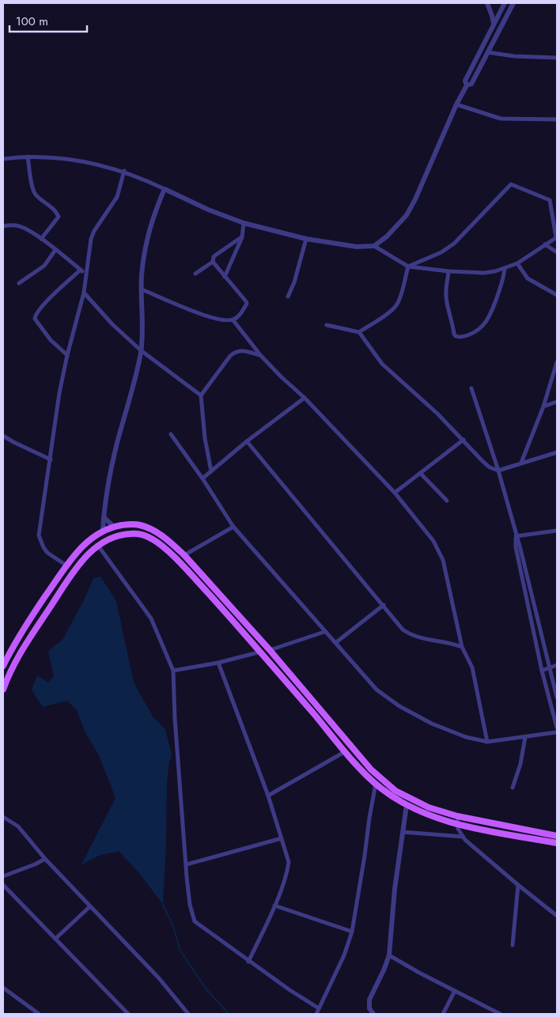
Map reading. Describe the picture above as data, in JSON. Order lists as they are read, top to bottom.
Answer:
{
  "scale_bar": "100 m"
}
